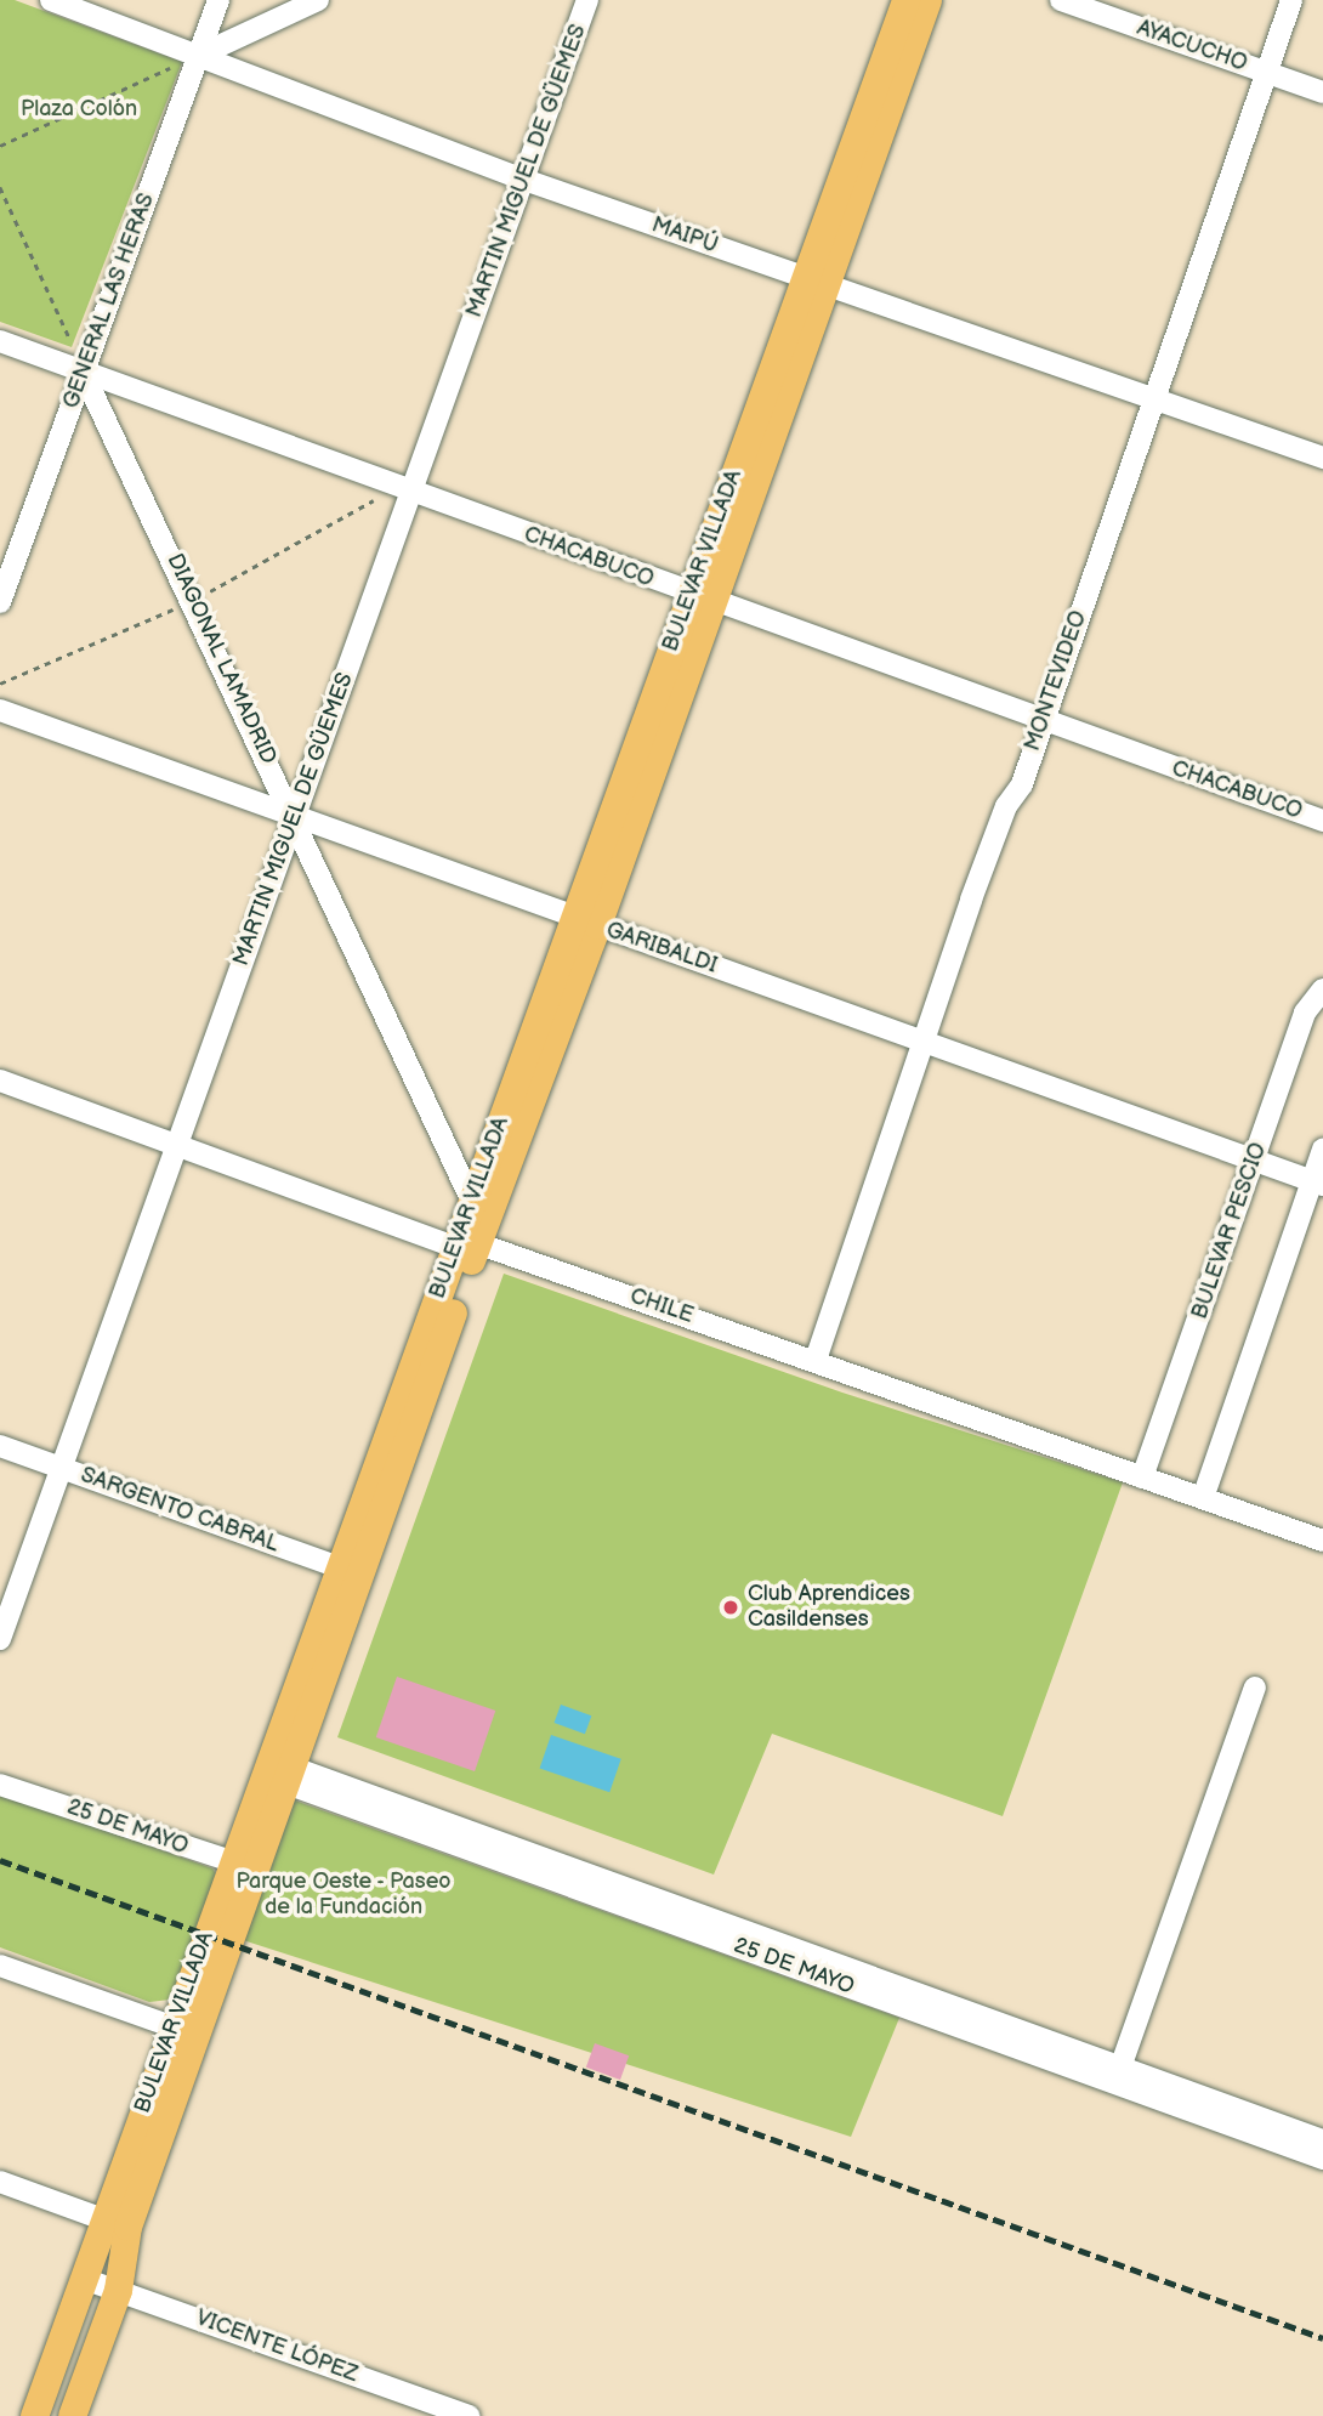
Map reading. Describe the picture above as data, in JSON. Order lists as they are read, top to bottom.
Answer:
{
  "streets": {
    "main road": ["BULEVAR VILLADA"],
    "street": [
      "AYACUCHO",
      "MARTIN MIGUEL DE GÜEMES",
      "MAIPÚ",
      "GENERAL LAS HERAS",
      "CHACABUCO",
      "DIAGONAL LAMADRID",
      "MONTEVIDEO",
      "GARIBALDI",
      "BULEVAR PESCIO",
      "CHILE",
      "SARGENTO CABRAL",
      "25 DE MAYO",
      "VICENTE LÓPEZ"
    ]
  },
  "crossings": [
    ["AYACUCHO", "MONTEVIDEO"],
    ["MARTIN MIGUEL DE GÜEMES", "MAIPÚ"],
    ["MARTIN MIGUEL DE GÜEMES", "CHACABUCO"],
    ["MARTIN MIGUEL DE GÜEMES", "DIAGONAL LAMADRID"],
    ["MARTIN MIGUEL DE GÜEMES", "GARIBALDI"],
    ["MARTIN MIGUEL DE GÜEMES", "CHILE"],
    ["MARTIN MIGUEL DE GÜEMES", "SARGENTO CABRAL"],
    ["MAIPÚ", "GENERAL LAS HERAS"],
    ["MAIPÚ", "BULEVAR VILLADA"],
    ["MAIPÚ", "MONTEVIDEO"],
    ["GENERAL LAS HERAS", "CHACABUCO"],
    ["GENERAL LAS HERAS", "DIAGONAL LAMADRID"],
    ["CHACABUCO", "BULEVAR VILLADA"],
    ["CHACABUCO", "DIAGONAL LAMADRID"],
    ["CHACABUCO", "MONTEVIDEO"],
    ["BULEVAR VILLADA", "DIAGONAL LAMADRID"],
    ["BULEVAR VILLADA", "GARIBALDI"],
    ["BULEVAR VILLADA", "CHILE"],
    ["BULEVAR VILLADA", "SARGENTO CABRAL"],
    ["BULEVAR VILLADA", "25 DE MAYO"],
    ["BULEVAR VILLADA", "VICENTE LÓPEZ"],
    ["DIAGONAL LAMADRID", "GARIBALDI"],
    ["DIAGONAL LAMADRID", "CHILE"],
    ["MONTEVIDEO", "GARIBALDI"],
    ["MONTEVIDEO", "CHILE"],
    ["GARIBALDI", "BULEVAR PESCIO"],
    ["BULEVAR PESCIO", "CHILE"]
  ],
  "parks": ["Plaza Colón", "Parque Oeste - Paseo de la Fundación"],
  "places": ["Club Aprendices Casildenses"]
}
